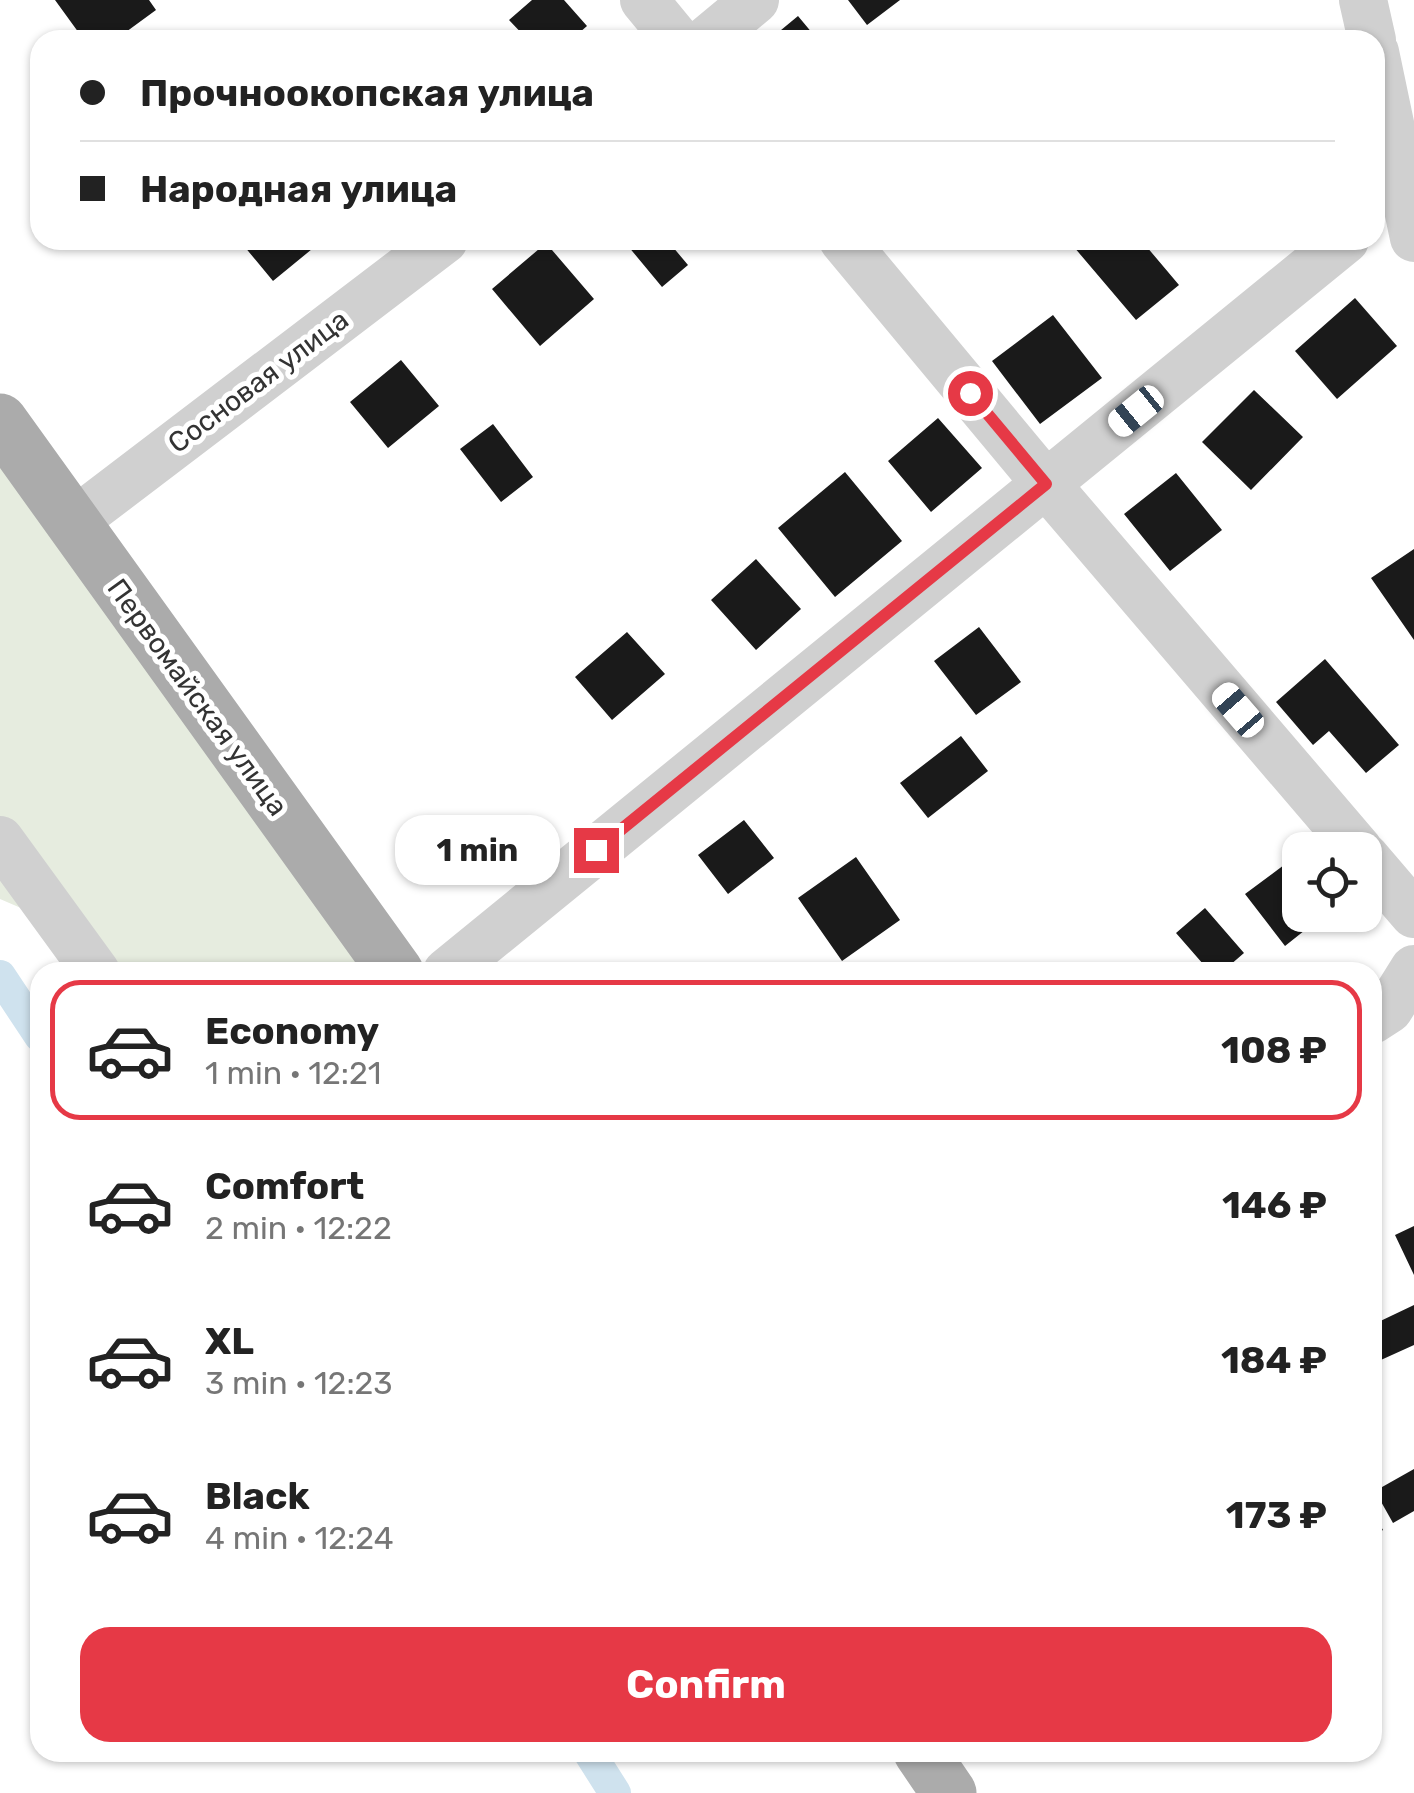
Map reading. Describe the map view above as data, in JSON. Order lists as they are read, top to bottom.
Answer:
{
  "streets": {
    "main road": ["Первомайская улица"],
    "street": ["Сосновая улица"]
  },
  "crossings": [
    ["Сосновая улица", "Первомайская улица"]
  ],
  "page": {
    "banner": ["Прочноокопская улица", "Народная улица"],
    "bubble": "1 min",
    "list": [
      {
        "name": "Economy",
        "note": "1 min · 12:21",
        "value": "108 ₽"
      },
      {
        "name": "Comfort",
        "note": "2 min · 12:22",
        "value": "146 ₽"
      },
      {
        "name": "XL",
        "note": "3 min · 12:23",
        "value": "184 ₽"
      },
      {
        "name": "Black",
        "note": "4 min · 12:24",
        "value": "173 ₽"
      }
    ],
    "buttons": "Confirm"
  }
}
